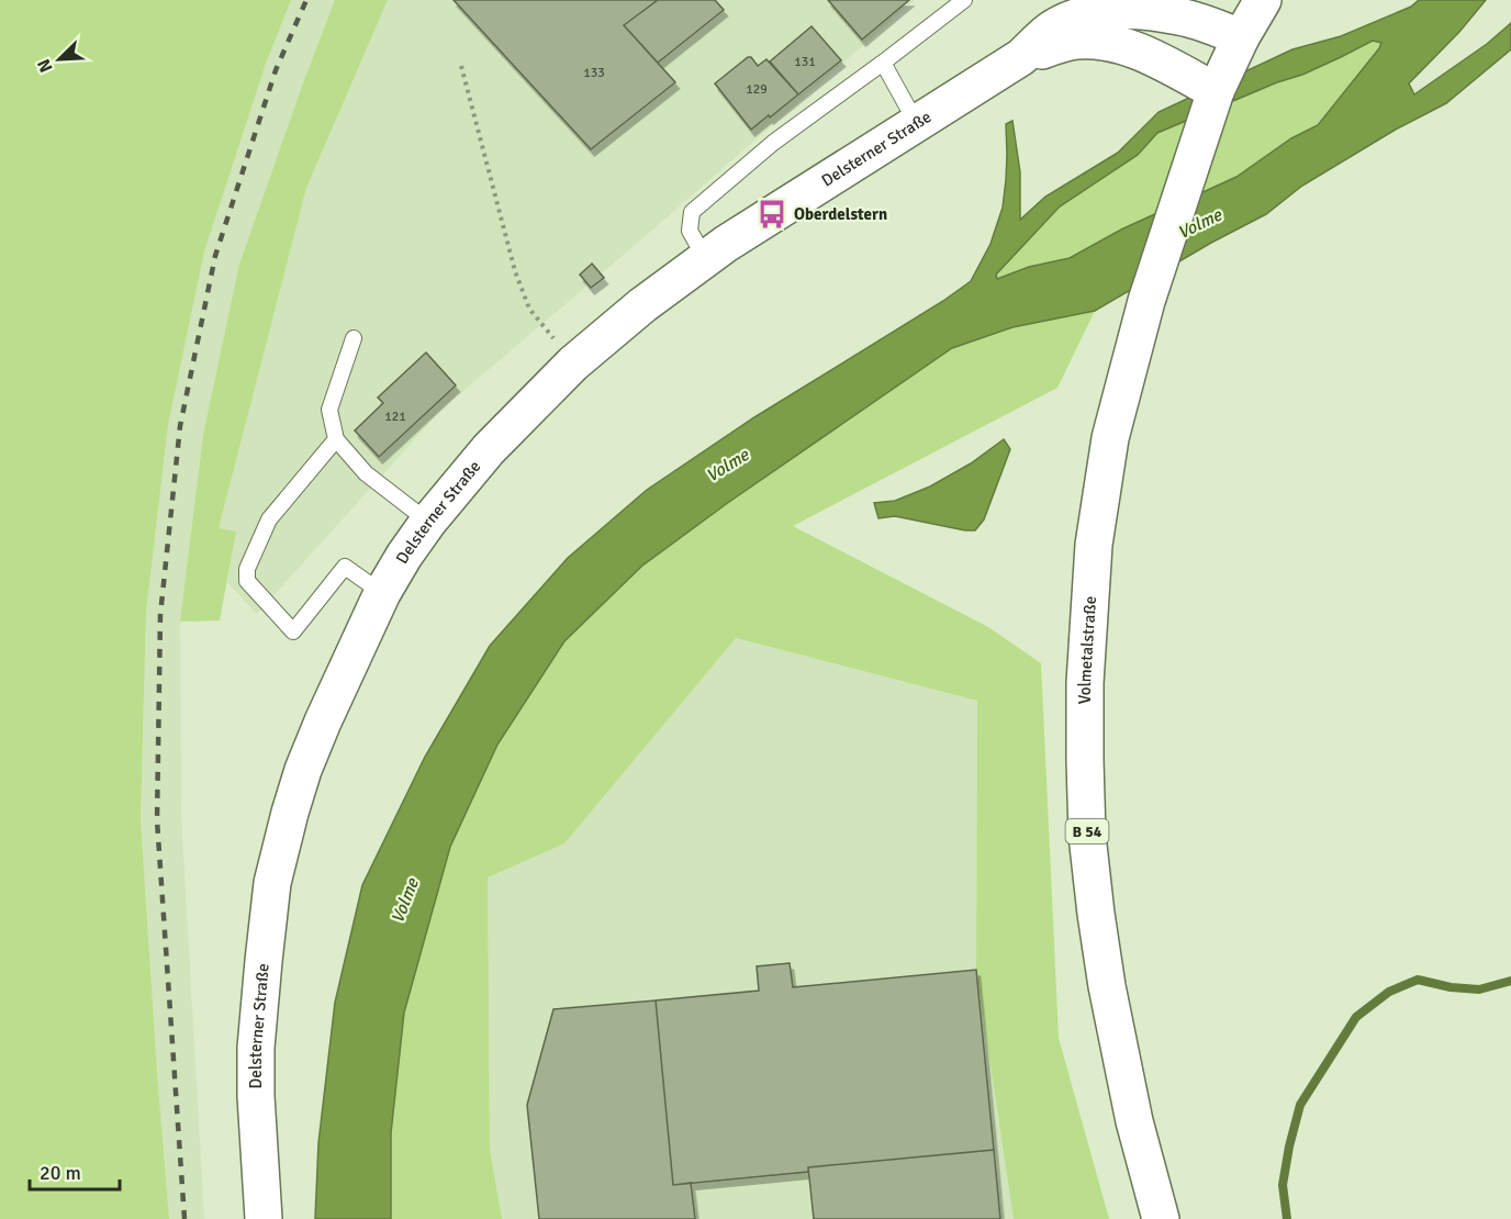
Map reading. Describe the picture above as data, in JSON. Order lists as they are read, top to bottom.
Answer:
{
  "streets": {
    "street": ["Delsterner Straße", "Volmetalstraße", "B 54"]
  },
  "crossings": [
    ["Delsterner Straße", "Volmetalstraße"],
    ["Delsterner Straße", "B 54"],
    ["Volmetalstraße", "B 54"]
  ],
  "water": ["Volme"],
  "places": {
    "bus stop": ["Oberdelstern"]
  },
  "house_numbers": [
    "131",
    "133",
    "129",
    "121"
  ],
  "scale_bar": "20 m",
  "north": "bottom left"
}
